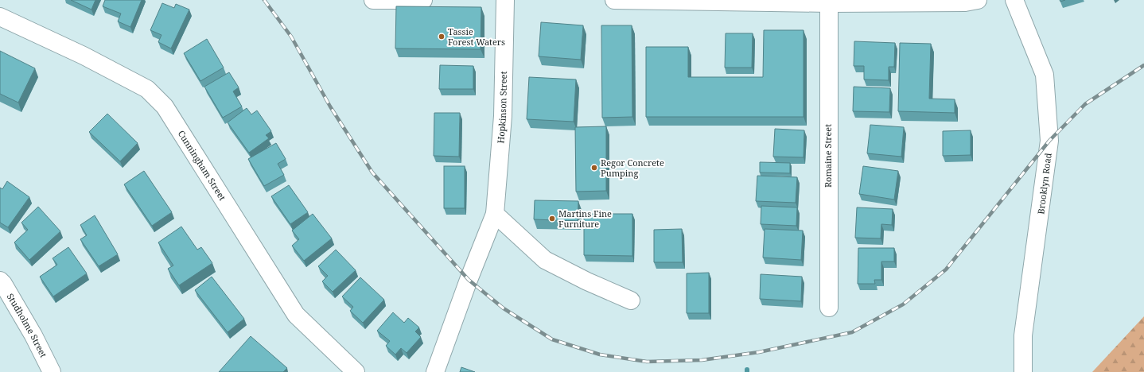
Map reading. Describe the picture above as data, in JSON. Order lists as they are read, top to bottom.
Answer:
{
  "streets": {
    "street": [
      "Hopkinson Street",
      "Romaine Street",
      "Cunningham Street",
      "Brooklyn Road",
      "Studholme Street"
    ]
  },
  "places": ["Tassie Forest Waters", "Regor Concrete Pumping", "Martins Fine Furniture"]
}
